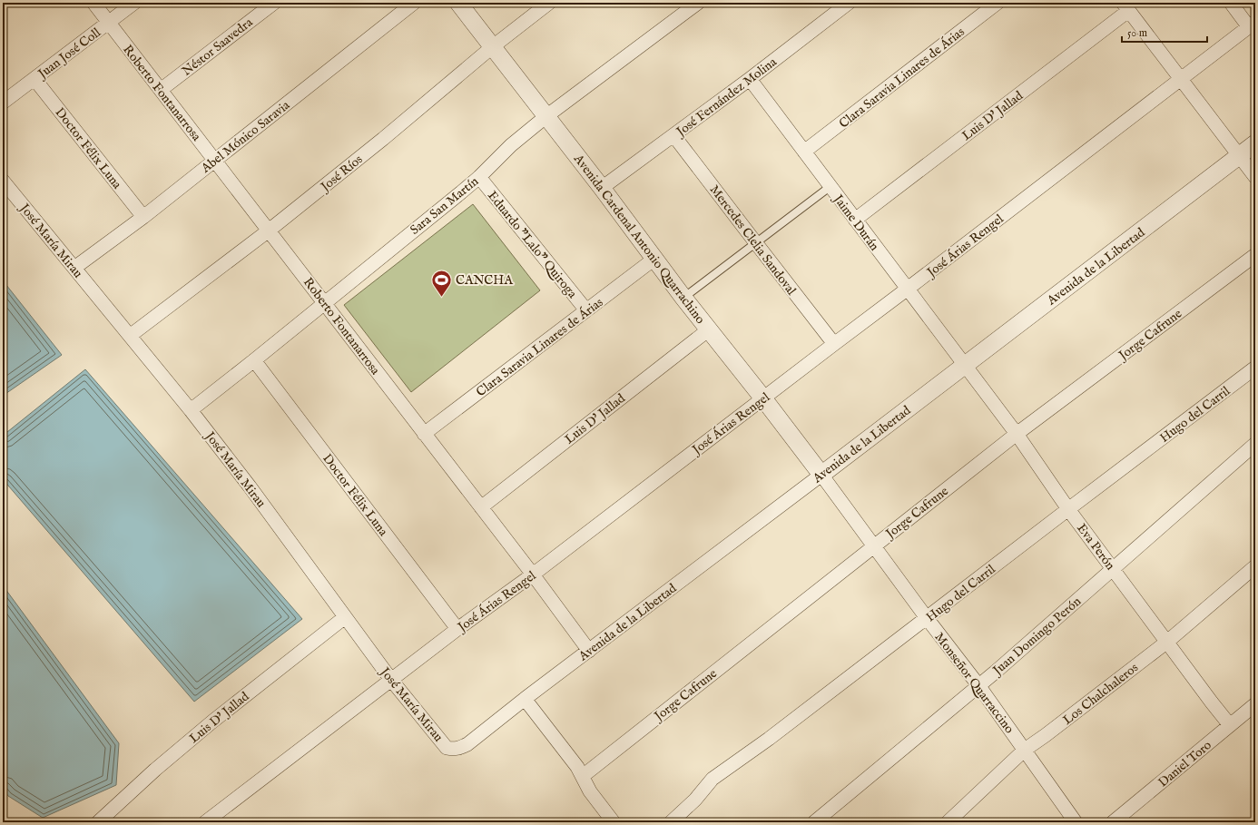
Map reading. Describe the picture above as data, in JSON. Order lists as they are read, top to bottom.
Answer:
{
  "streets": {
    "street": [
      "Néstor Saavedra",
      "Juan José Coll",
      "Clara Saravia Linares de Árias",
      "Roberto Fontanarrosa",
      "José Fernández Molina",
      "Luis D' Jallad",
      "Abel Mónico Saravia",
      "Doctor Félix Luna",
      "José Ríos",
      "Sara San Martín",
      "Jaime Durán",
      "Avenida Cardenal Antonio Quarrachino",
      "Mercedes Clelia Sandoval",
      "José María Mirau",
      "Eduardo \"Lalo\" Quiroga",
      "José Árias Rengel",
      "Avenida de la Libertad",
      "Jorge Cafrune",
      "Hugo del Carril",
      "Eva Perón",
      "Juan Domingo Perón",
      "Monseñor Quarraccino",
      "Los Chalchaleros",
      "Daniel Toro"
    ]
  },
  "crossings": [
    ["Néstor Saavedra", "Roberto Fontanarrosa"],
    ["Juan José Coll", "Roberto Fontanarrosa"],
    ["Juan José Coll", "Doctor Félix Luna"],
    ["Clara Saravia Linares de Árias", "Roberto Fontanarrosa"],
    ["Clara Saravia Linares de Árias", "Jaime Durán"],
    ["Clara Saravia Linares de Árias", "Avenida Cardenal Antonio Quarrachino"],
    ["Clara Saravia Linares de Árias", "Eduardo \"Lalo\" Quiroga"],
    ["Roberto Fontanarrosa", "Luis D' Jallad"],
    ["Roberto Fontanarrosa", "Abel Mónico Saravia"],
    ["Roberto Fontanarrosa", "José Ríos"],
    ["Roberto Fontanarrosa", "Sara San Martín"],
    ["Roberto Fontanarrosa", "José Árias Rengel"],
    ["Roberto Fontanarrosa", "Avenida de la Libertad"],
    ["José Fernández Molina", "Jaime Durán"],
    ["José Fernández Molina", "Avenida Cardenal Antonio Quarrachino"],
    ["José Fernández Molina", "Mercedes Clelia Sandoval"],
    ["Luis D' Jallad", "Jaime Durán"],
    ["Luis D' Jallad", "Avenida Cardenal Antonio Quarrachino"],
    ["Luis D' Jallad", "José María Mirau"],
    ["Abel Mónico Saravia", "Doctor Félix Luna"],
    ["Abel Mónico Saravia", "José María Mirau"],
    ["Doctor Félix Luna", "Sara San Martín"],
    ["Doctor Félix Luna", "José Árias Rengel"],
    ["José Ríos", "Avenida Cardenal Antonio Quarrachino"],
    ["José Ríos", "José María Mirau"],
    ["Sara San Martín", "Avenida Cardenal Antonio Quarrachino"],
    ["Sara San Martín", "José María Mirau"],
    ["Sara San Martín", "Eduardo \"Lalo\" Quiroga"],
    ["Jaime Durán", "José Árias Rengel"],
    ["Jaime Durán", "Avenida de la Libertad"],
    ["Jaime Durán", "Eva Perón"],
    ["Avenida Cardenal Antonio Quarrachino", "José Árias Rengel"],
    ["Avenida Cardenal Antonio Quarrachino", "Avenida de la Libertad"],
    ["Avenida Cardenal Antonio Quarrachino", "Monseñor Quarraccino"],
    ["Mercedes Clelia Sandoval", "José Árias Rengel"],
    ["José María Mirau", "José Árias Rengel"],
    ["José María Mirau", "Avenida de la Libertad"],
    ["Avenida de la Libertad", "Eva Perón"],
    ["Avenida de la Libertad", "Monseñor Quarraccino"],
    ["Jorge Cafrune", "Eva Perón"],
    ["Jorge Cafrune", "Monseñor Quarraccino"],
    ["Hugo del Carril", "Eva Perón"],
    ["Hugo del Carril", "Monseñor Quarraccino"],
    ["Eva Perón", "Juan Domingo Perón"],
    ["Eva Perón", "Los Chalchaleros"],
    ["Eva Perón", "Daniel Toro"],
    ["Juan Domingo Perón", "Monseñor Quarraccino"],
    ["Monseñor Quarraccino", "Los Chalchaleros"]
  ],
  "places": {
    "sports": ["CANCHA"]
  },
  "scale_bar": "50 m"
}
